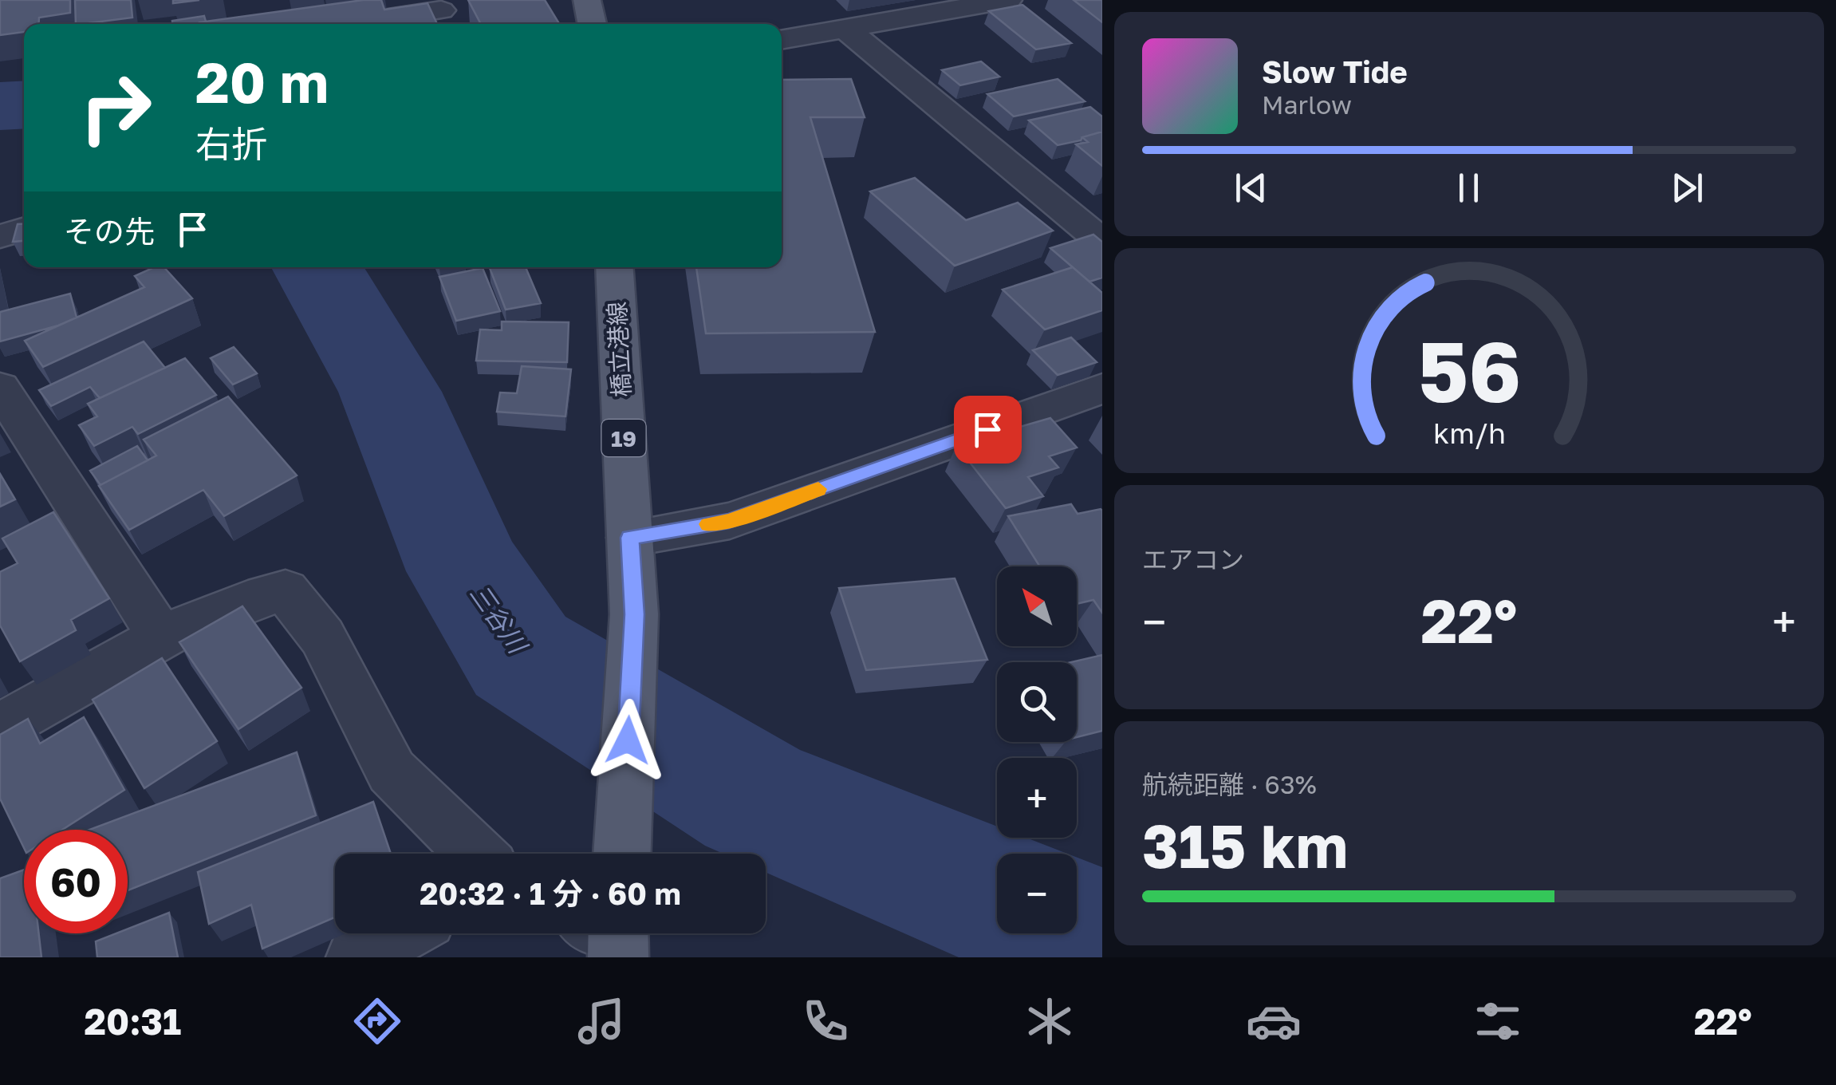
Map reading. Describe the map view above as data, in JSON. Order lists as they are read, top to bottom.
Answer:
{
  "streets": {
    "main road": ["橋立港線", "19"]
  },
  "water": ["三谷川"],
  "north": "top left",
  "page": {
    "turn": ["20 m", "右折"],
    "song": ["Slow Tide", "Marlow"],
    "then": "その先",
    "tile": [
      "エアコン",
      ["航続距離 · 63%", "315 km"]
    ],
    "map_buttons": ["+", "−"],
    "heat": ["−", "22°", "+"],
    "limit": "60",
    "trip": "20:32 · 1 分 · 60 m",
    "tabs": ["20:31", "22°"],
    "gauge": ["56", "km/h"]
  }
}
